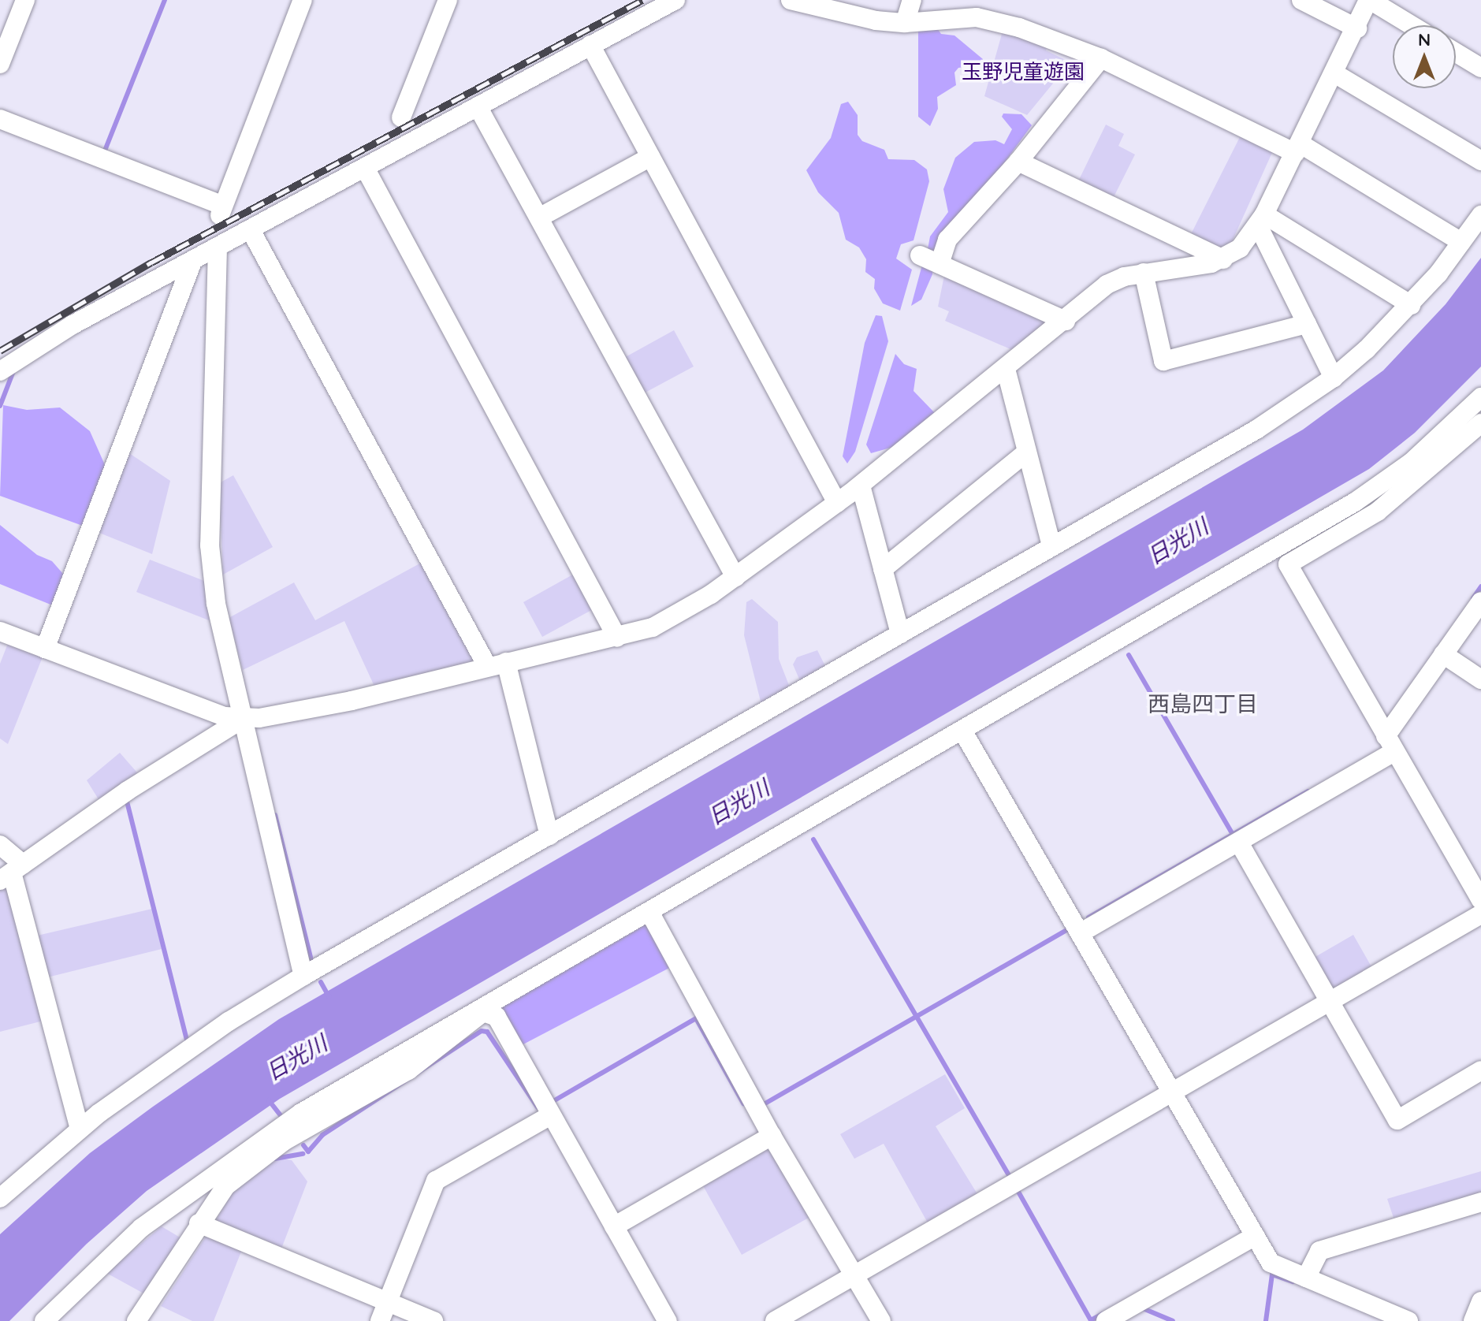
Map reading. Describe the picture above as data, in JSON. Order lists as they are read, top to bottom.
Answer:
{
  "districts": ["西島四丁目"],
  "water": ["日光川"],
  "parks": ["玉野児童遊園"],
  "north": "top"
}
